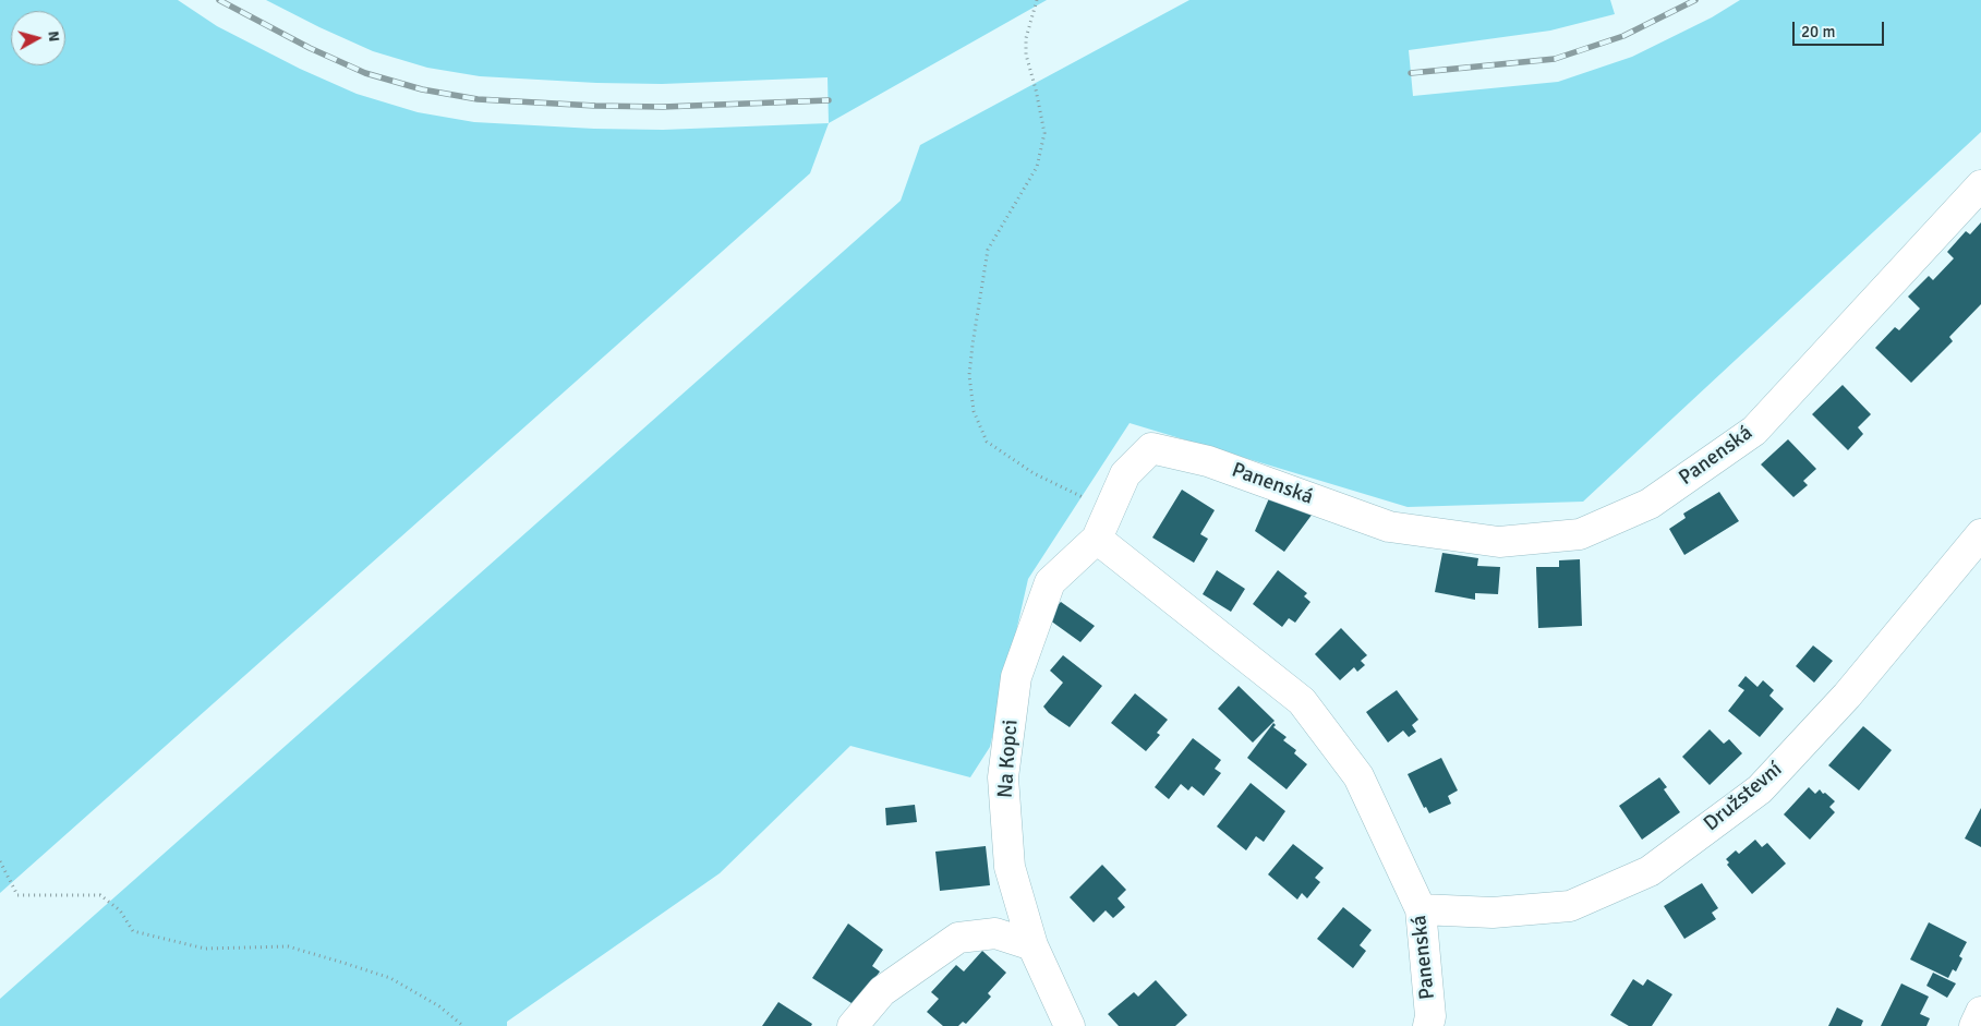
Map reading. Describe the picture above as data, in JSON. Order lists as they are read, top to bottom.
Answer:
{
  "streets": {
    "street": ["Panenská", "Na Kopci", "Družstevní"]
  },
  "crossings": [
    ["Panenská", "Na Kopci"],
    ["Panenská", "Družstevní"]
  ],
  "scale_bar": "20 m",
  "north": "right"
}
